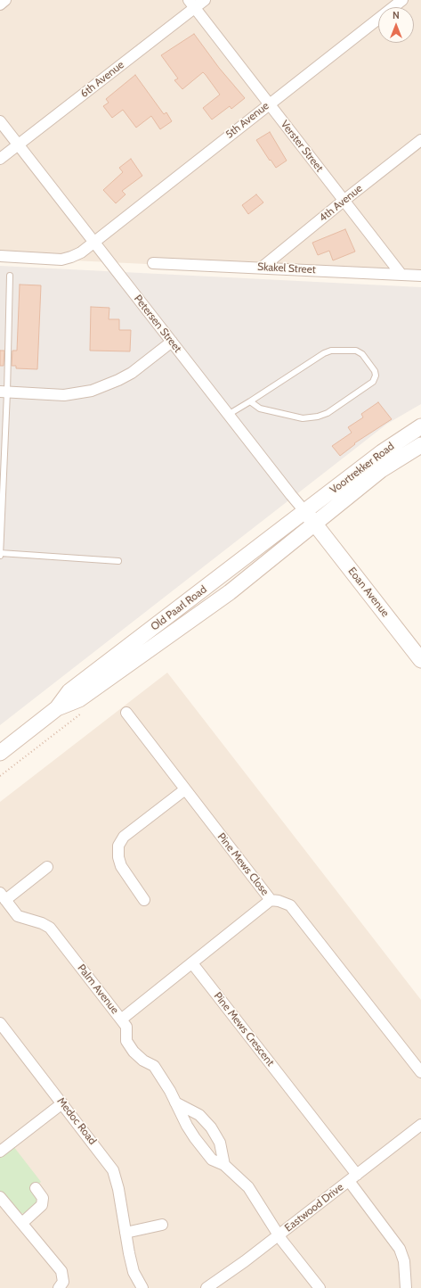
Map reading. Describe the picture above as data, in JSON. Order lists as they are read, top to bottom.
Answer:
{
  "streets": {
    "main road": [
      "Petersen Street",
      "Voortrekker Road",
      "Eoan Avenue",
      "Old Paarl Road"
    ],
    "street": [
      "6th Avenue",
      "5th Avenue",
      "Verster Street",
      "4th Avenue",
      "Skakel Street",
      "Pine Mews Close",
      "Palm Avenue",
      "Pine Mews Crescent",
      "Medoc Road",
      "Eastwood Drive"
    ]
  },
  "crossings": [
    ["6th Avenue", "Verster Street"],
    ["6th Avenue", "Petersen Street"],
    ["5th Avenue", "Verster Street"],
    ["5th Avenue", "Petersen Street"],
    ["Verster Street", "4th Avenue"],
    ["Verster Street", "Skakel Street"],
    ["4th Avenue", "Skakel Street"],
    ["Petersen Street", "Voortrekker Road"],
    ["Petersen Street", "Eoan Avenue"],
    ["Petersen Street", "Old Paarl Road"],
    ["Voortrekker Road", "Eoan Avenue"],
    ["Voortrekker Road", "Old Paarl Road"],
    ["Eoan Avenue", "Old Paarl Road"],
    ["Palm Avenue", "Eastwood Drive"],
    ["Pine Mews Crescent", "Eastwood Drive"]
  ],
  "north": "top"
}
